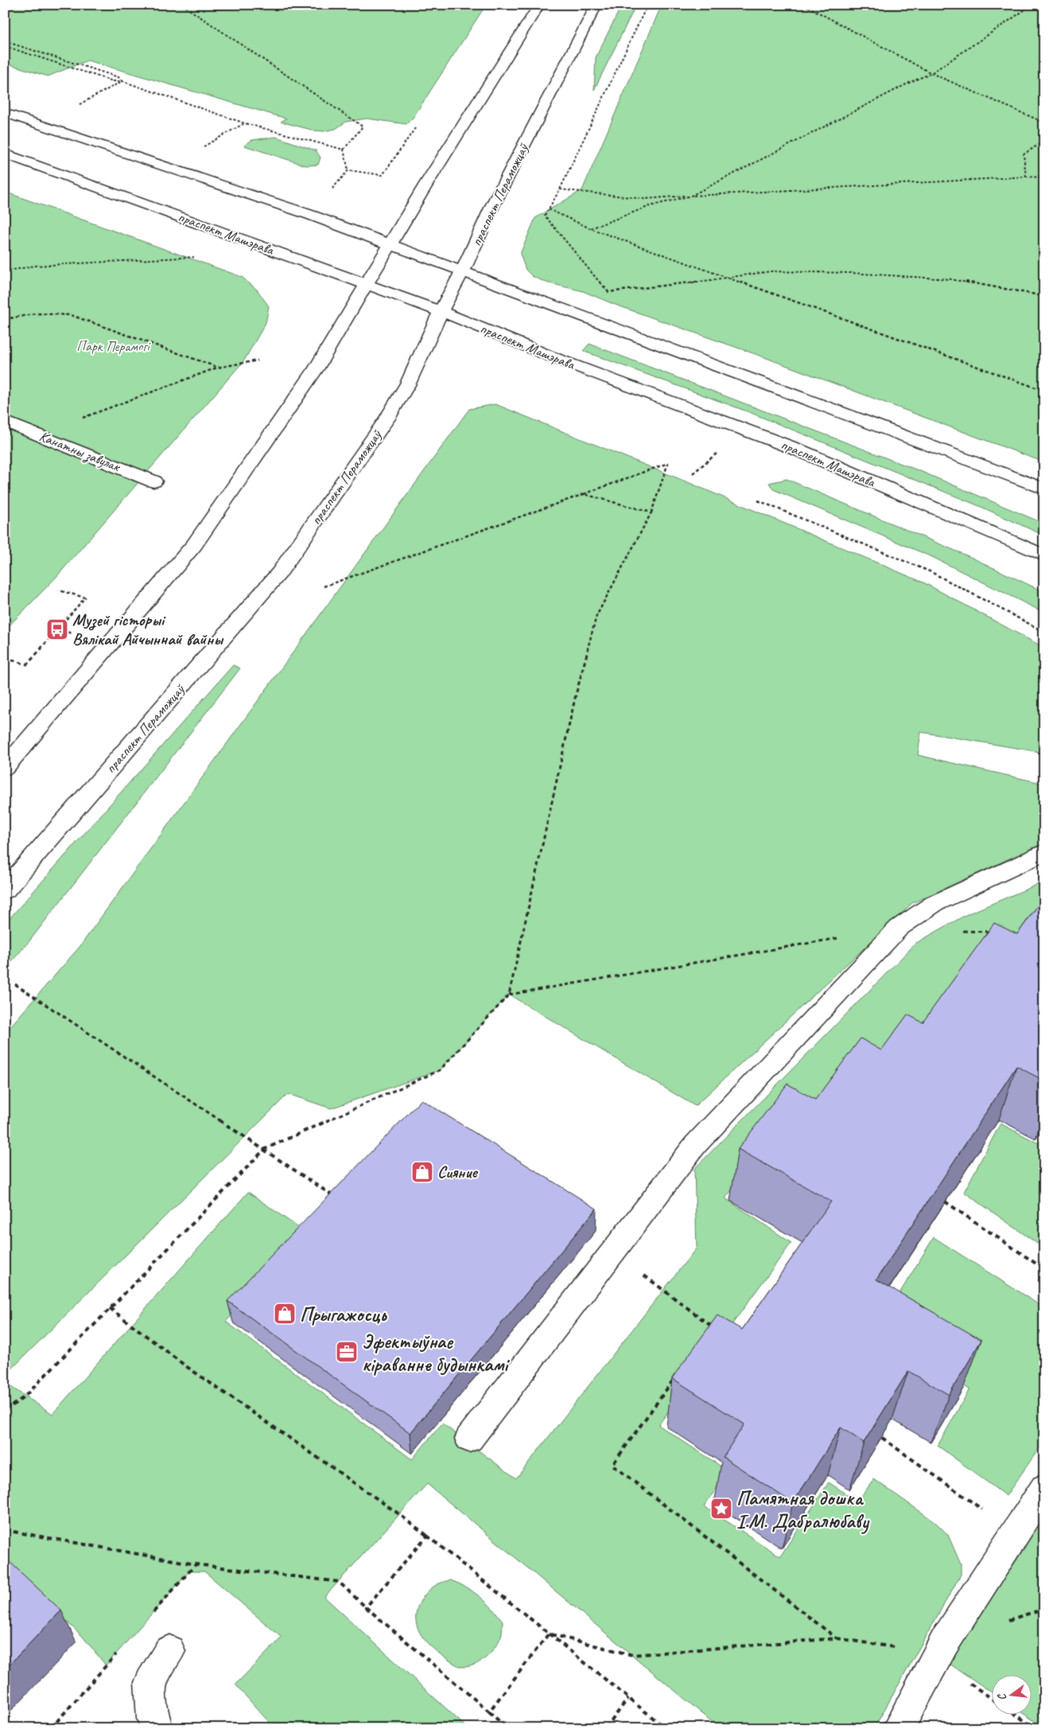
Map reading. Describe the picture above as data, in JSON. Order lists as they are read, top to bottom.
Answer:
{
  "streets": {
    "main road": ["праспект Пераможцаў", "праспект Машэрава", "Канатны завулак"]
  },
  "crossings": [
    ["праспект Пераможцаў", "праспект Машэрава"]
  ],
  "parks": ["Парк Перамогі"],
  "places": {
    "bus stop": ["Музей гісторыі Вялікай Айчыннай вайны"],
    "shop": ["Сияние", "Прыгажосць"],
    "office": ["Эфектыўнае кіраванне будынкамі"],
    "place": ["Памятная дошка І.М. Дабралюбаву"]
  },
  "north": "left"
}
